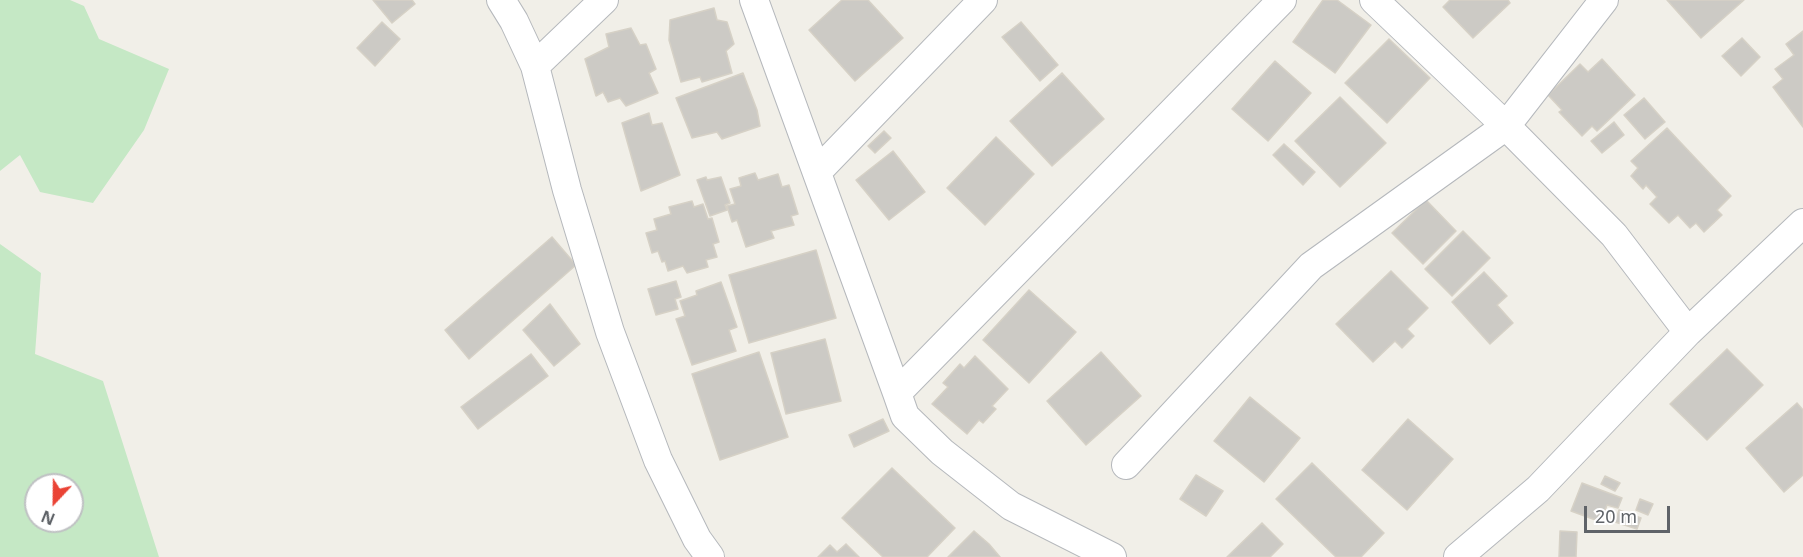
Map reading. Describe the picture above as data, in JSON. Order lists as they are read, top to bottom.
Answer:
{
  "scale_bar": "20 m",
  "north": "bottom"
}
